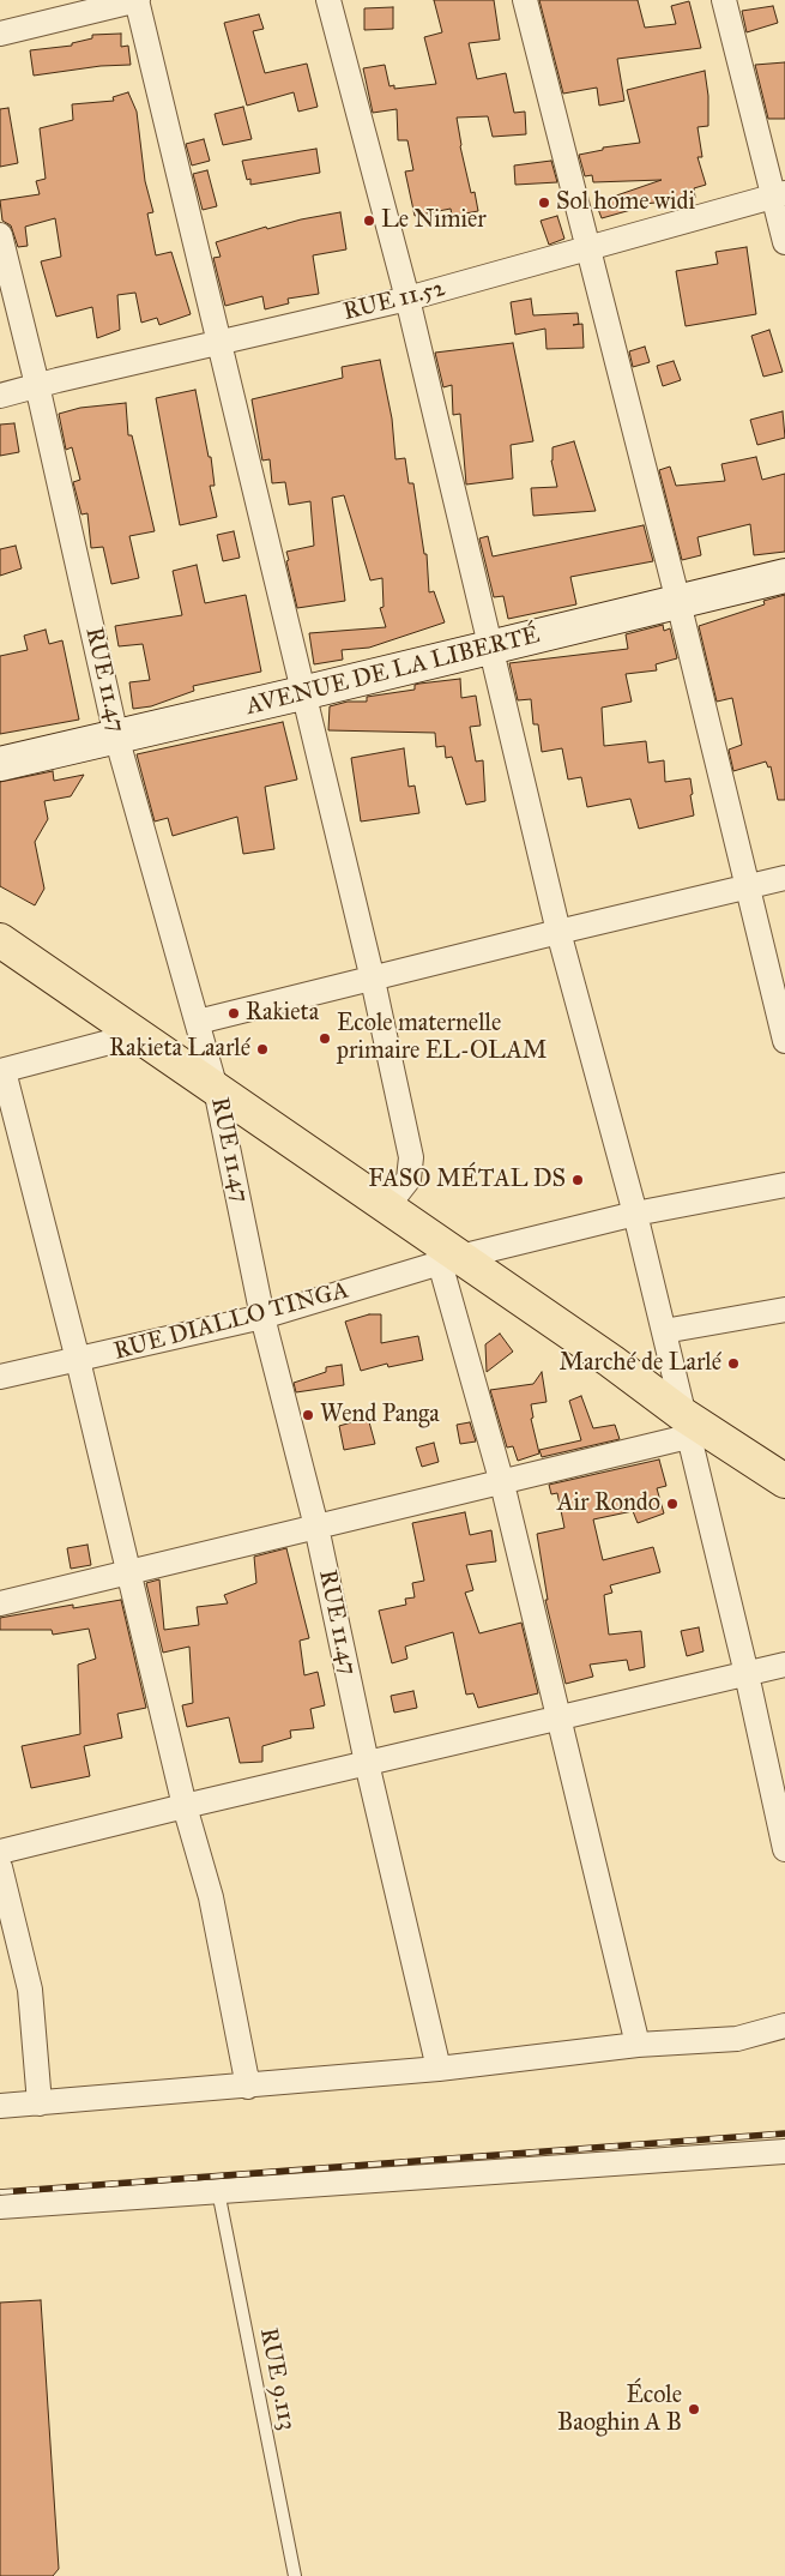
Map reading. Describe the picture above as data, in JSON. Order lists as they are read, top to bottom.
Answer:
{
  "streets": {
    "main road": ["AVENUE DE LA LIBERTÉ"],
    "street": ["RUE 11.52", "RUE 11.47", "RUE DIALLO TINGA"],
    "lane": ["RUE 9.113"]
  },
  "crossings": [
    ["RUE 11.52", "RUE 11.47"],
    ["AVENUE DE LA LIBERTÉ", "RUE 11.47"],
    ["RUE 11.47", "RUE DIALLO TINGA"]
  ],
  "places": [
    "Sol home widi",
    "Le Nimier",
    "Rakieta",
    "Ecole maternelle primaire EL-OLAM",
    "Rakieta Laarlé",
    "FASO MÉTAL DS",
    "Marché de Larlé",
    "Wend Panga",
    "Air Rondo",
    "École Baoghin A B"
  ]
}
